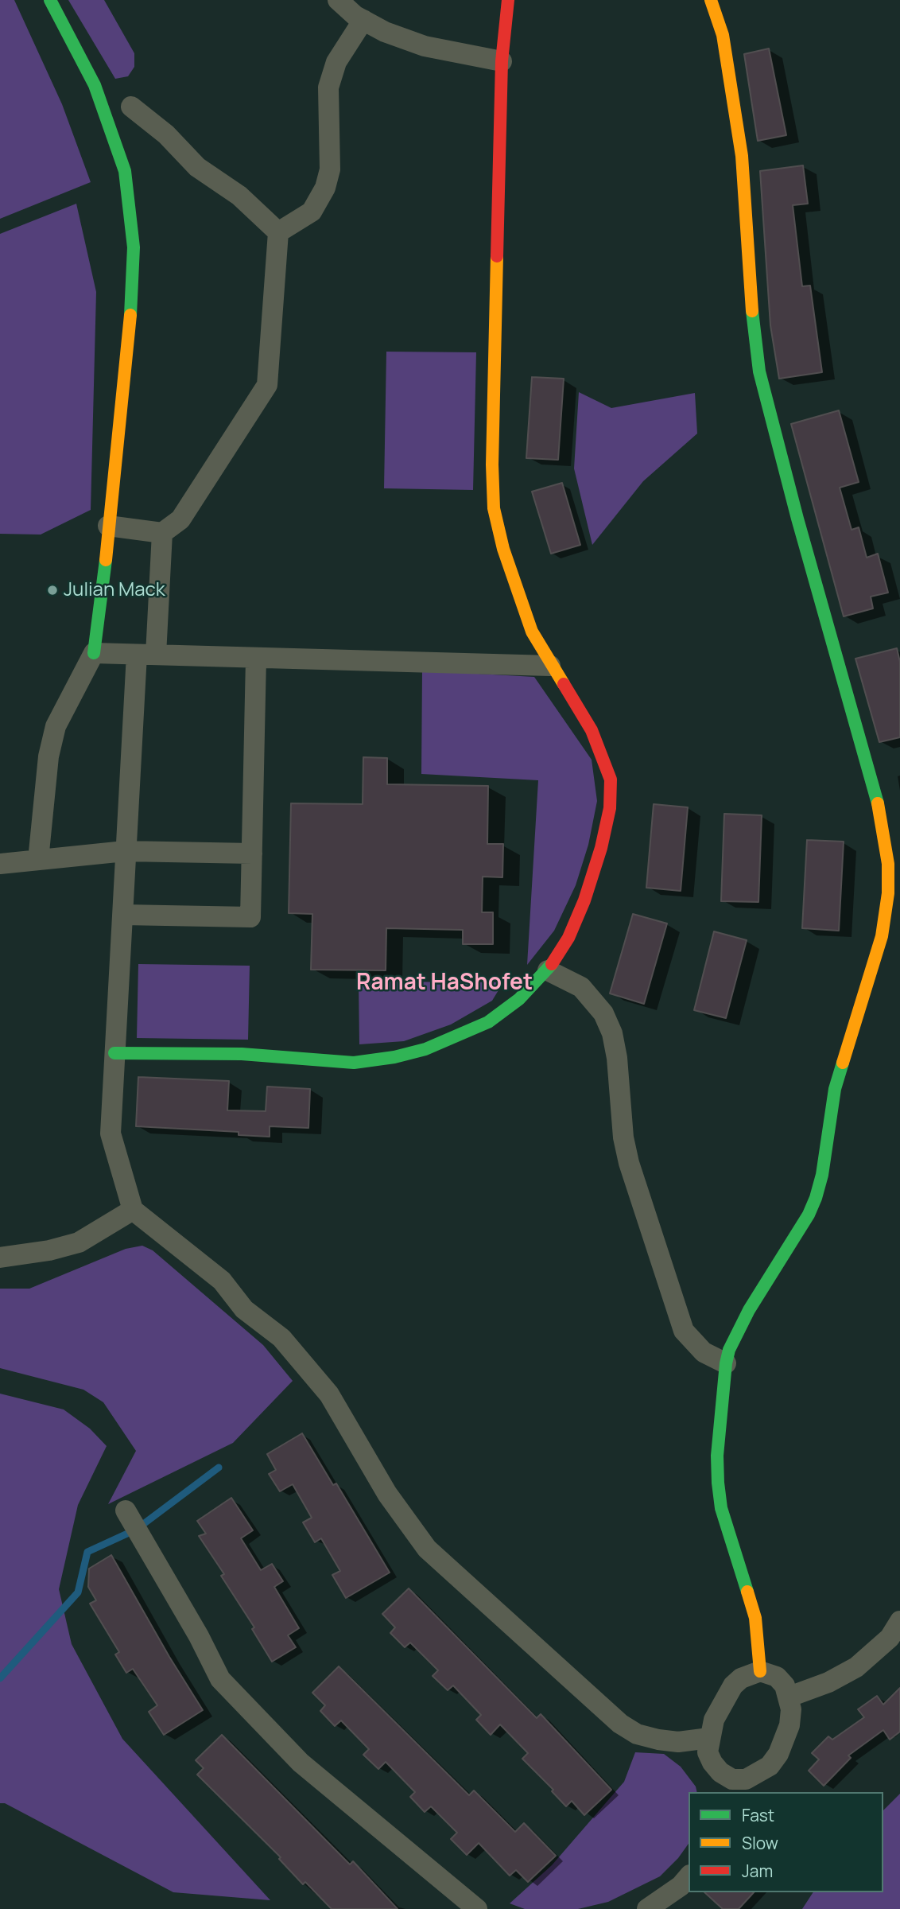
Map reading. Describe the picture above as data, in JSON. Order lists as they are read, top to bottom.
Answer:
{
  "districts": ["Ramat HaShofet"],
  "places": ["Julian Mack"],
  "legend": ["Fast", "Slow", "Jam"]
}
